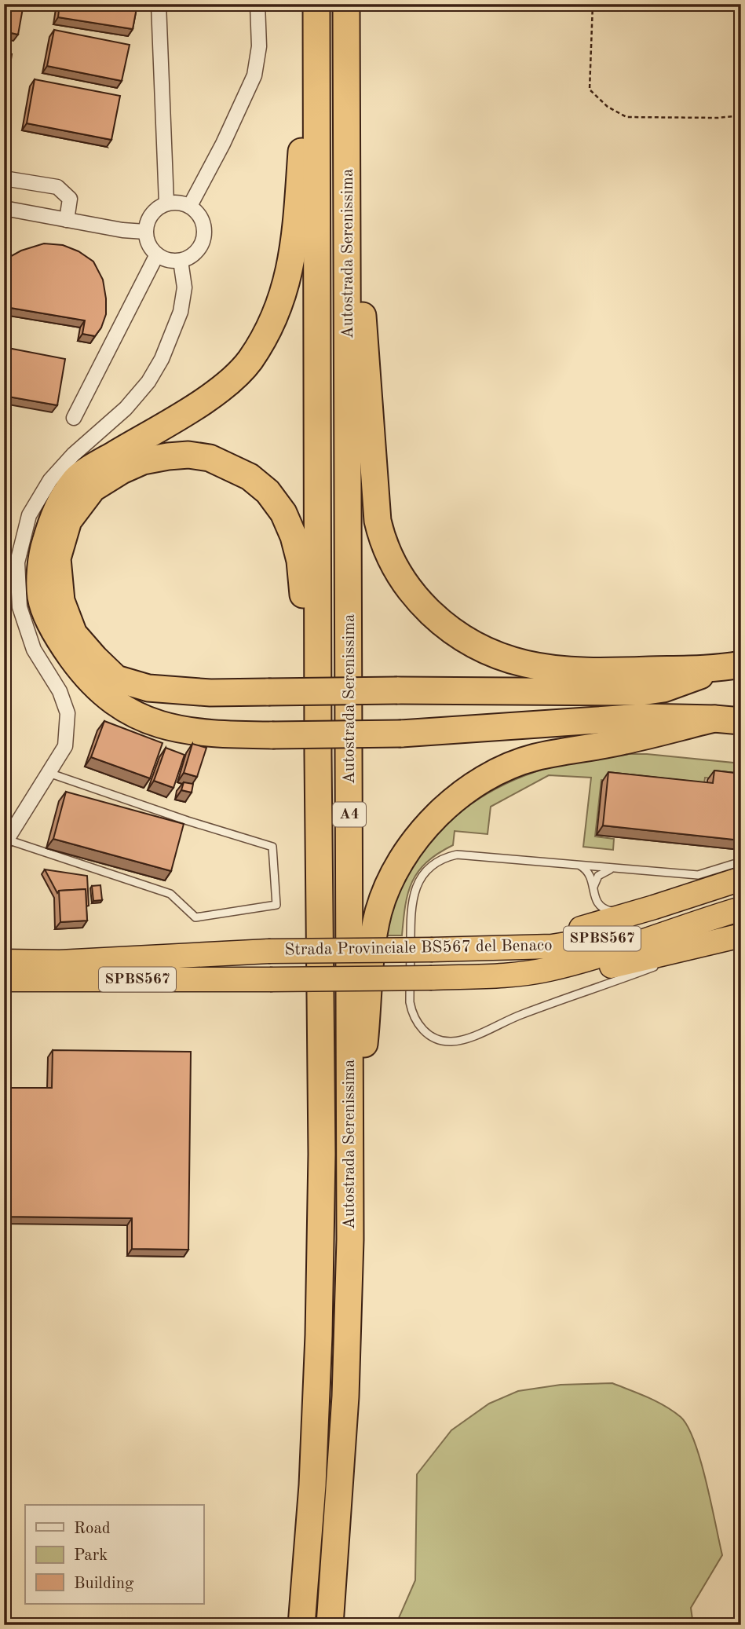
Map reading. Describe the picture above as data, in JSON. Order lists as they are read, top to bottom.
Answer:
{
  "streets": {
    "highway": [
      "Autostrada Serenissima",
      "A4",
      "SPBS567",
      "Strada Provinciale BS567 del Benaco"
    ]
  },
  "legend": ["Road", "Park", "Building"]
}
